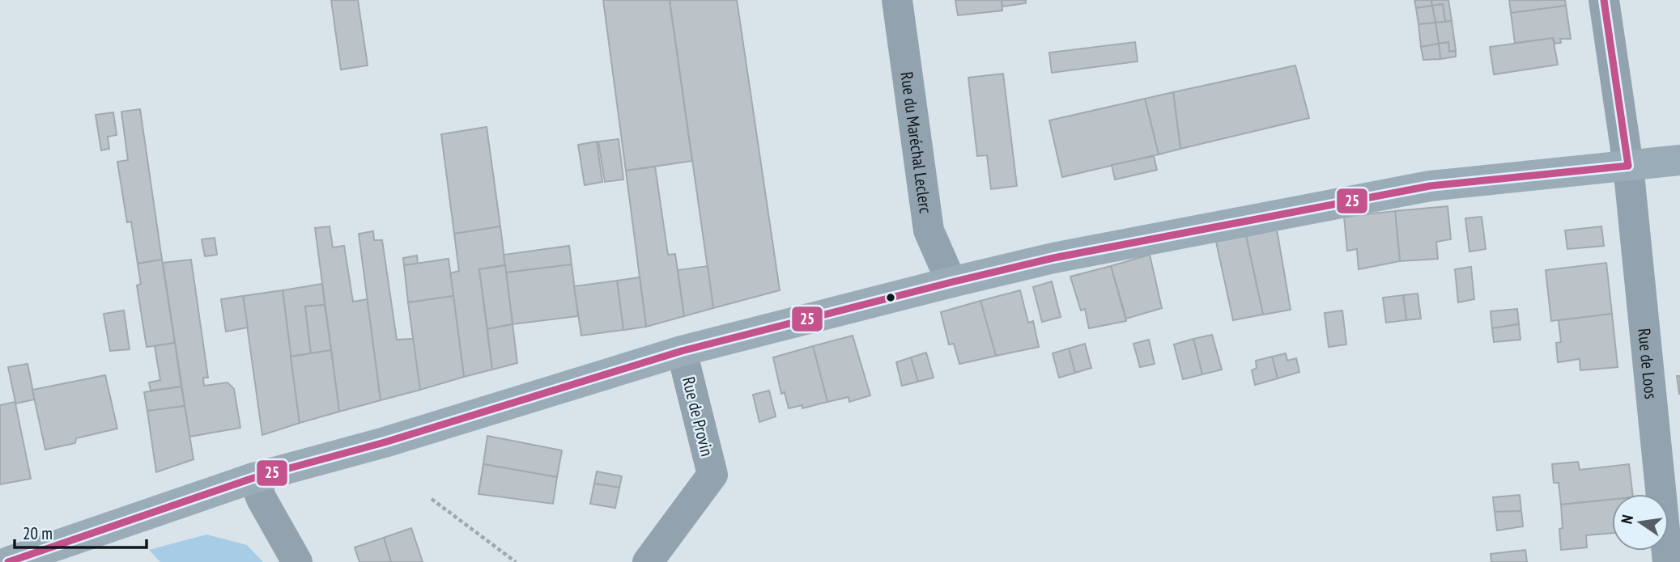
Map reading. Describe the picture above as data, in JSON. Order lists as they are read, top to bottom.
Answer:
{
  "streets": {
    "street": ["Rue du Maréchal Leclerc", "Rue de Loos", "Rue de Provin"]
  },
  "lines": ["transit line 25"],
  "scale_bar": "20 m",
  "north": "left"
}
